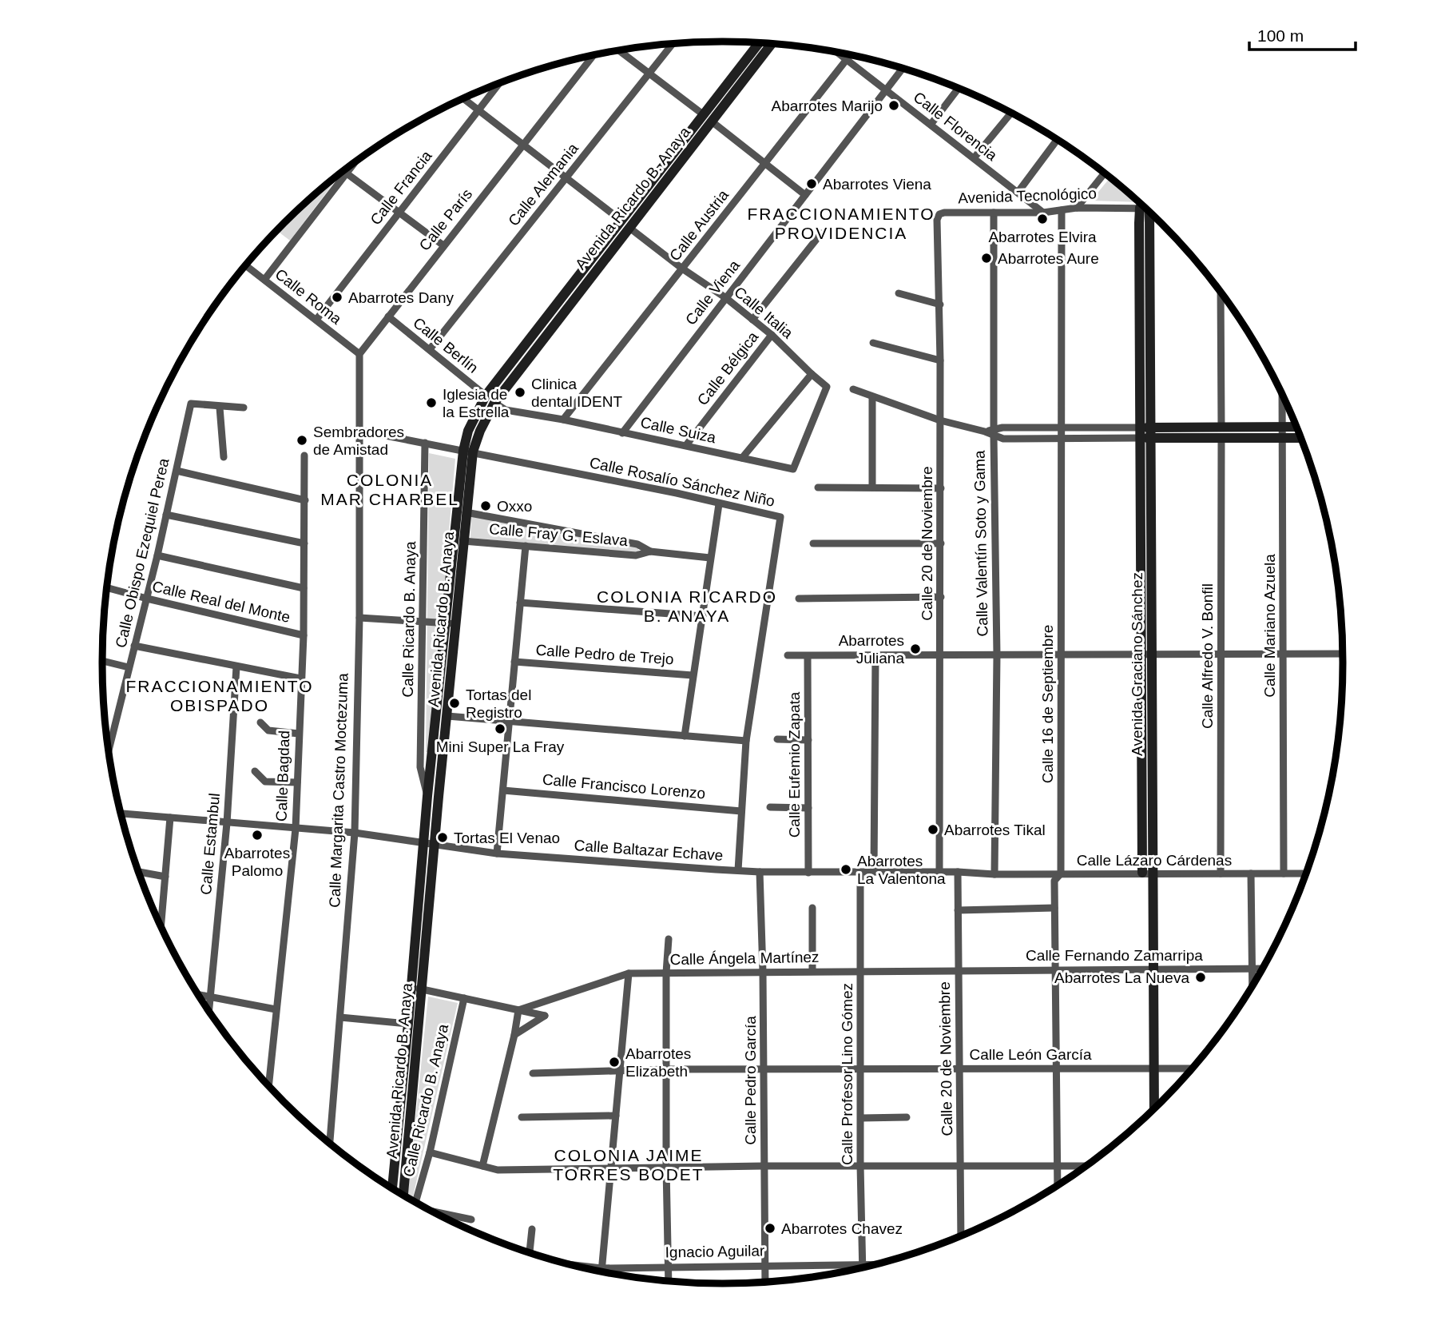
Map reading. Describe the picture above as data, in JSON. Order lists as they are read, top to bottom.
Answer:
{
  "streets": {
    "main road": ["Avenida Ricardo B. Anaya", "Avenida Graciano Sánchez"],
    "street": [
      "Calle Florencia",
      "Calle Alemania",
      "Calle Francia",
      "Avenida Tecnológico",
      "Calle París",
      "Calle Austria",
      "Calle Viena",
      "Calle Roma",
      "Calle Italia",
      "Calle Berlín",
      "Calle Bélgica",
      "Calle Suiza",
      "Calle Rosalío Sánchez Niño",
      "Calle Fray G. Eslava",
      "Calle 20 de Noviembre",
      "Calle Valentín Soto y Gama",
      "Calle Obispo Ezequiel Perea",
      "Calle Real del Monte",
      "Calle Ricardo B. Anaya",
      "Calle Mariano Azuela",
      "Calle Pedro de Trejo",
      "Calle Alfredo V. Bonfil",
      "Calle 16 de Septiembre",
      "Calle Eufemio Zapata",
      "Calle Bagdad",
      "Calle Francisco Lorenzo",
      "Calle Margarita Castro Moctezuma",
      "Calle Estambul",
      "Calle Baltazar Echave",
      "Calle Lázaro Cárdenas",
      "Calle Fernando Zamarripa",
      "Calle Ángela Martínez",
      "Calle León García",
      "Calle Profesor Lino Gómez",
      "Calle Pedro García",
      "Ignacio Aguilar"
    ]
  },
  "crossings": [
    ["Calle Florencia", "Avenida Tecnológico"],
    ["Calle Florencia", "Calle Austria"],
    ["Calle Florencia", "Calle Viena"],
    ["Calle Alemania", "Calle Italia"],
    ["Calle Alemania", "Calle Berlín"],
    ["Calle Francia", "Calle Roma"],
    ["Calle Francia", "Calle Italia"],
    ["Avenida Tecnológico", "Calle 20 de Noviembre"],
    ["Avenida Tecnológico", "Calle Valentín Soto y Gama"],
    ["Avenida Tecnológico", "Calle 16 de Septiembre"],
    ["Avenida Ricardo B. Anaya", "Calle Italia"],
    ["Avenida Ricardo B. Anaya", "Calle Berlín"],
    ["Avenida Ricardo B. Anaya", "Calle Suiza"],
    ["Avenida Ricardo B. Anaya", "Calle Rosalío Sánchez Niño"],
    ["Avenida Ricardo B. Anaya", "Calle Fray G. Eslava"],
    ["Avenida Ricardo B. Anaya", "Calle Ricardo B. Anaya"],
    ["Avenida Ricardo B. Anaya", "Calle Baltazar Echave"],
    ["Calle París", "Calle Roma"],
    ["Calle París", "Calle Italia"],
    ["Calle París", "Calle Berlín"],
    ["Calle Austria", "Calle Italia"],
    ["Calle Austria", "Calle Suiza"],
    ["Calle Viena", "Calle Italia"],
    ["Calle Viena", "Calle Suiza"],
    ["Calle Italia", "Calle Bélgica"],
    ["Calle Italia", "Calle Suiza"],
    ["Calle Bélgica", "Calle Suiza"],
    ["Calle Rosalío Sánchez Niño", "Calle Ricardo B. Anaya"],
    ["Calle Rosalío Sánchez Niño", "Calle Francisco Lorenzo"],
    ["Calle Rosalío Sánchez Niño", "Calle Margarita Castro Moctezuma"],
    ["Calle Rosalío Sánchez Niño", "Calle Baltazar Echave"],
    ["Calle 20 de Noviembre", "Calle Lázaro Cárdenas"],
    ["Calle 20 de Noviembre", "Calle Fernando Zamarripa"],
    ["Calle 20 de Noviembre", "Calle León García"],
    ["Calle Valentín Soto y Gama", "Calle Lázaro Cárdenas"],
    ["Calle Obispo Ezequiel Perea", "Calle Real del Monte"],
    ["Calle Real del Monte", "Calle Bagdad"],
    ["Calle Mariano Azuela", "Calle Lázaro Cárdenas"],
    ["Calle Alfredo V. Bonfil", "Calle Lázaro Cárdenas"],
    ["Avenida Graciano Sánchez", "Calle Lázaro Cárdenas"],
    ["Avenida Graciano Sánchez", "Calle Fernando Zamarripa"],
    ["Avenida Graciano Sánchez", "Calle León García"],
    ["Calle 16 de Septiembre", "Calle Lázaro Cárdenas"],
    ["Calle 16 de Septiembre", "Calle Fernando Zamarripa"],
    ["Calle 16 de Septiembre", "Calle León García"],
    ["Calle Eufemio Zapata", "Calle Baltazar Echave"],
    ["Calle Bagdad", "Calle Baltazar Echave"],
    ["Calle Margarita Castro Moctezuma", "Calle Baltazar Echave"],
    ["Calle Estambul", "Calle Baltazar Echave"],
    ["Calle Baltazar Echave", "Calle Lázaro Cárdenas"],
    ["Calle Baltazar Echave", "Calle Profesor Lino Gómez"],
    ["Calle Baltazar Echave", "Calle Pedro García"],
    ["Calle Fernando Zamarripa", "Calle Ángela Martínez"],
    ["Calle Fernando Zamarripa", "Calle Profesor Lino Gómez"],
    ["Calle Ángela Martínez", "Calle Profesor Lino Gómez"],
    ["Calle Ángela Martínez", "Calle Pedro García"],
    ["Calle León García", "Calle Profesor Lino Gómez"],
    ["Calle León García", "Calle Pedro García"],
    ["Calle Profesor Lino Gómez", "Ignacio Aguilar"],
    ["Calle Pedro García", "Ignacio Aguilar"]
  ],
  "districts": [
    "FRACCIONAMIENTO PROVIDENCIA",
    "COLONIA MAR CHARBEL",
    "COLONIA RICARDO B. ANAYA",
    "FRACCIONAMIENTO OBISPADO",
    "COLONIA JAIME TORRES BODET"
  ],
  "places": [
    "Abarrotes Marijo",
    "Abarrotes Viena",
    "Abarrotes Elvira",
    "Abarrotes Aure",
    "Abarrotes Dany",
    "Clinica dental IDENT",
    "Iglesia de la Estrella",
    "Sembradores de Amistad",
    "Oxxo",
    "Abarrotes Juliana",
    "Tortas del Registro",
    "Mini Super La Fray",
    "Abarrotes Tikal",
    "Abarrotes Palomo",
    "Tortas El Venao",
    "Abarrotes La Valentona",
    "Abarrotes La Nueva",
    "Abarrotes Elizabeth",
    "Abarrotes Chavez"
  ],
  "scale_bar": "100 m"
}
